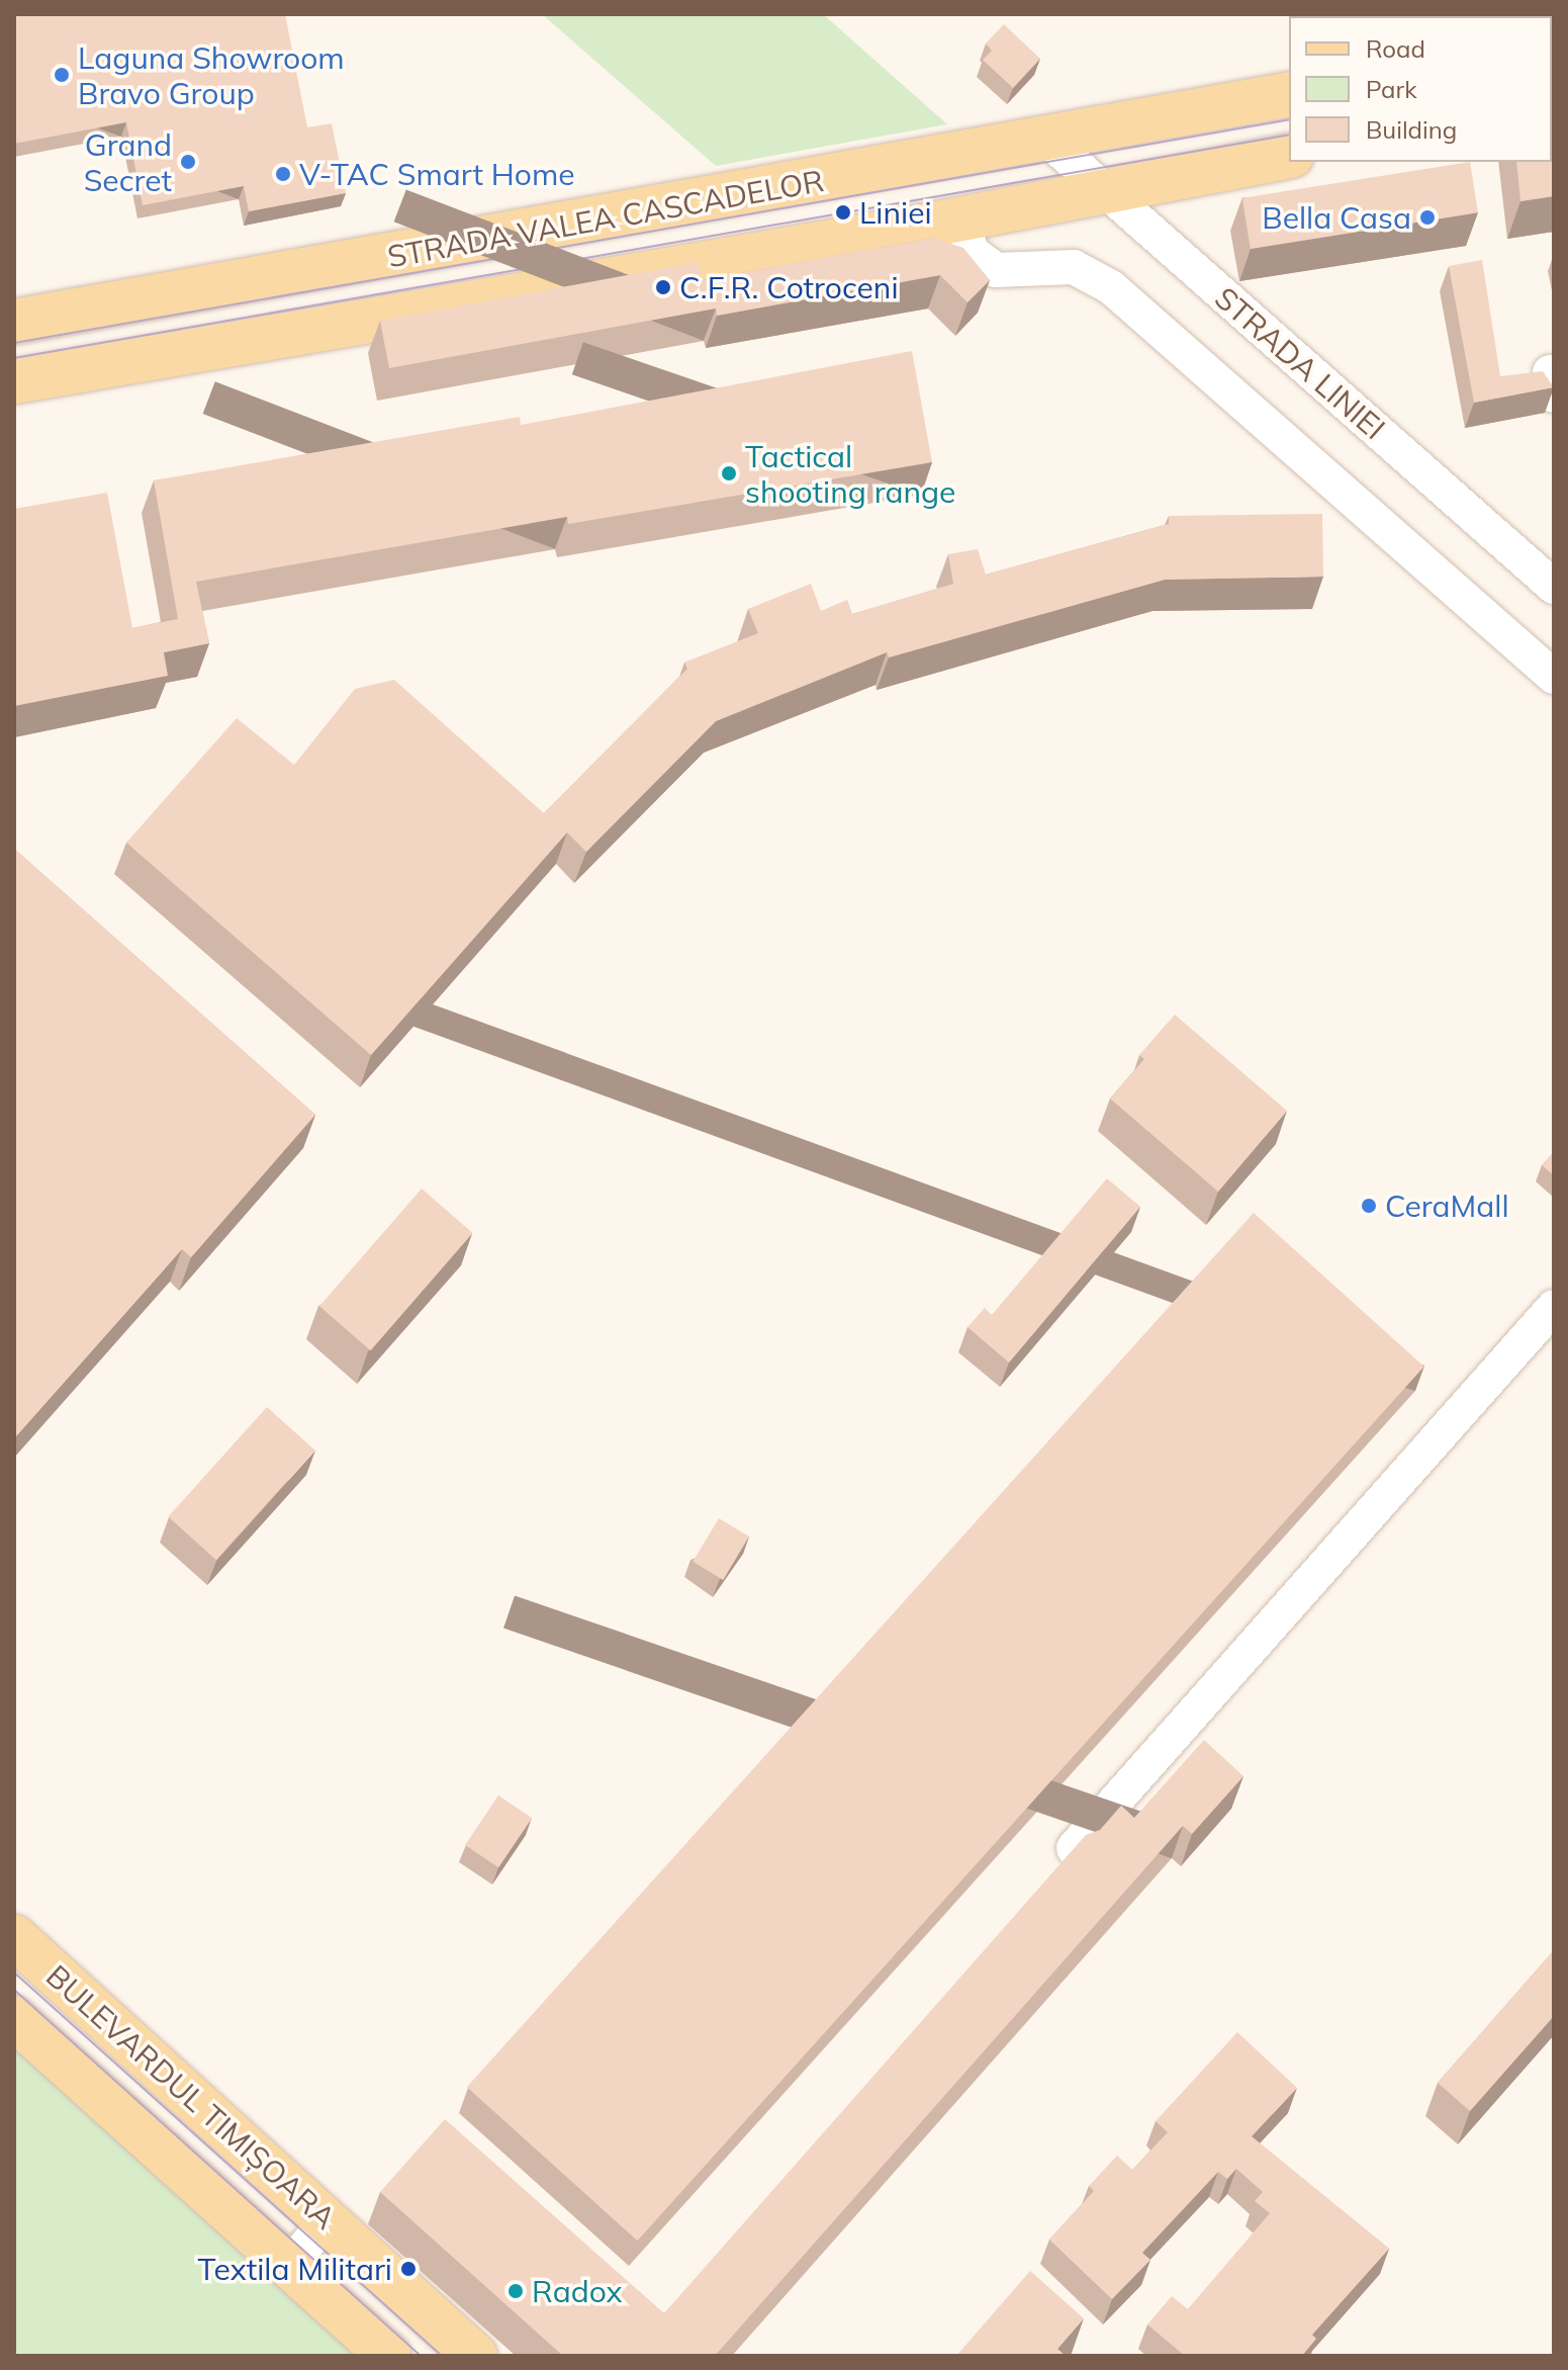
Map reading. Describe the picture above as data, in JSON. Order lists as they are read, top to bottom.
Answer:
{
  "streets": {
    "main road": ["STRADA VALEA CASCADELOR", "BULEVARDUL TIMIȘOARA"],
    "street": ["STRADA LINIEI"]
  },
  "crossings": [
    ["STRADA VALEA CASCADELOR", "STRADA LINIEI"]
  ],
  "places": [
    "Laguna Showroom Bravo Group",
    "Grand Secret",
    "V-TAC Smart Home",
    "Liniei",
    "Bella Casa",
    "C.F.R. Cotroceni",
    "Tactical shooting range",
    "CeraMall",
    "Textila Militari",
    "Radox"
  ],
  "legend": ["Road", "Park", "Building"]
}
